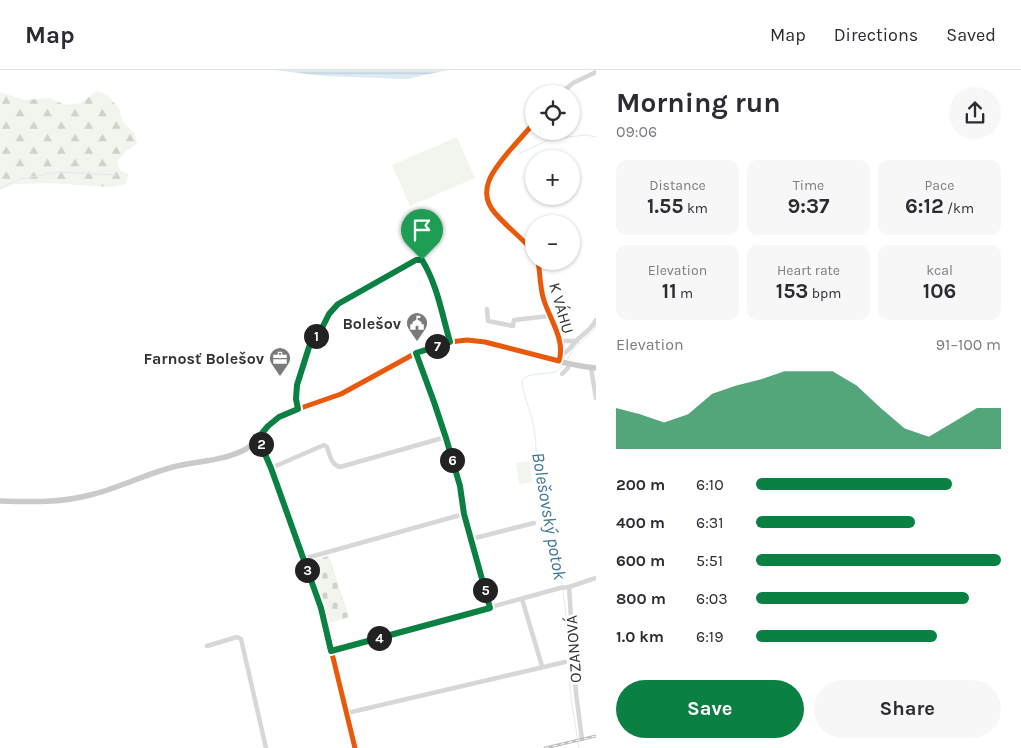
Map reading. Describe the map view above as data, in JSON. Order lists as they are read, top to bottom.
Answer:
{
  "streets": {
    "street": ["K VÁHU", "OZANOVÁ"]
  },
  "water": ["Bolešovský potok"],
  "places": {
    "public building": ["Bolešov"],
    "office": ["Farnosť Bolešov"]
  },
  "page": {
    "header": "Map",
    "nav": ["Map", "Directions", "Saved"],
    "heading": ["Morning run", "09:06"],
    "map_buttons": ["+", "−"],
    "stats": [
      ["Distance", "1.55 km"],
      ["Time", "9:37"],
      ["Pace", "6:12 /km"],
      ["Elevation", "11 m"],
      ["Heart rate", "153 bpm"],
      ["kcal", "106"]
    ],
    "pins": [
      "1",
      "7",
      "2",
      "6",
      "3",
      "5",
      "4"
    ],
    "chart": ["Elevation", "91–100 m"],
    "list": [
      {
        "name": "200 m",
        "note": "6:10"
      },
      {
        "name": "400 m",
        "note": "6:31"
      },
      {
        "name": "600 m",
        "note": "5:51"
      },
      {
        "name": "800 m",
        "note": "6:03"
      },
      {
        "name": "1.0 km",
        "note": "6:19"
      }
    ],
    "buttons": ["Save", "Share"]
  }
}
